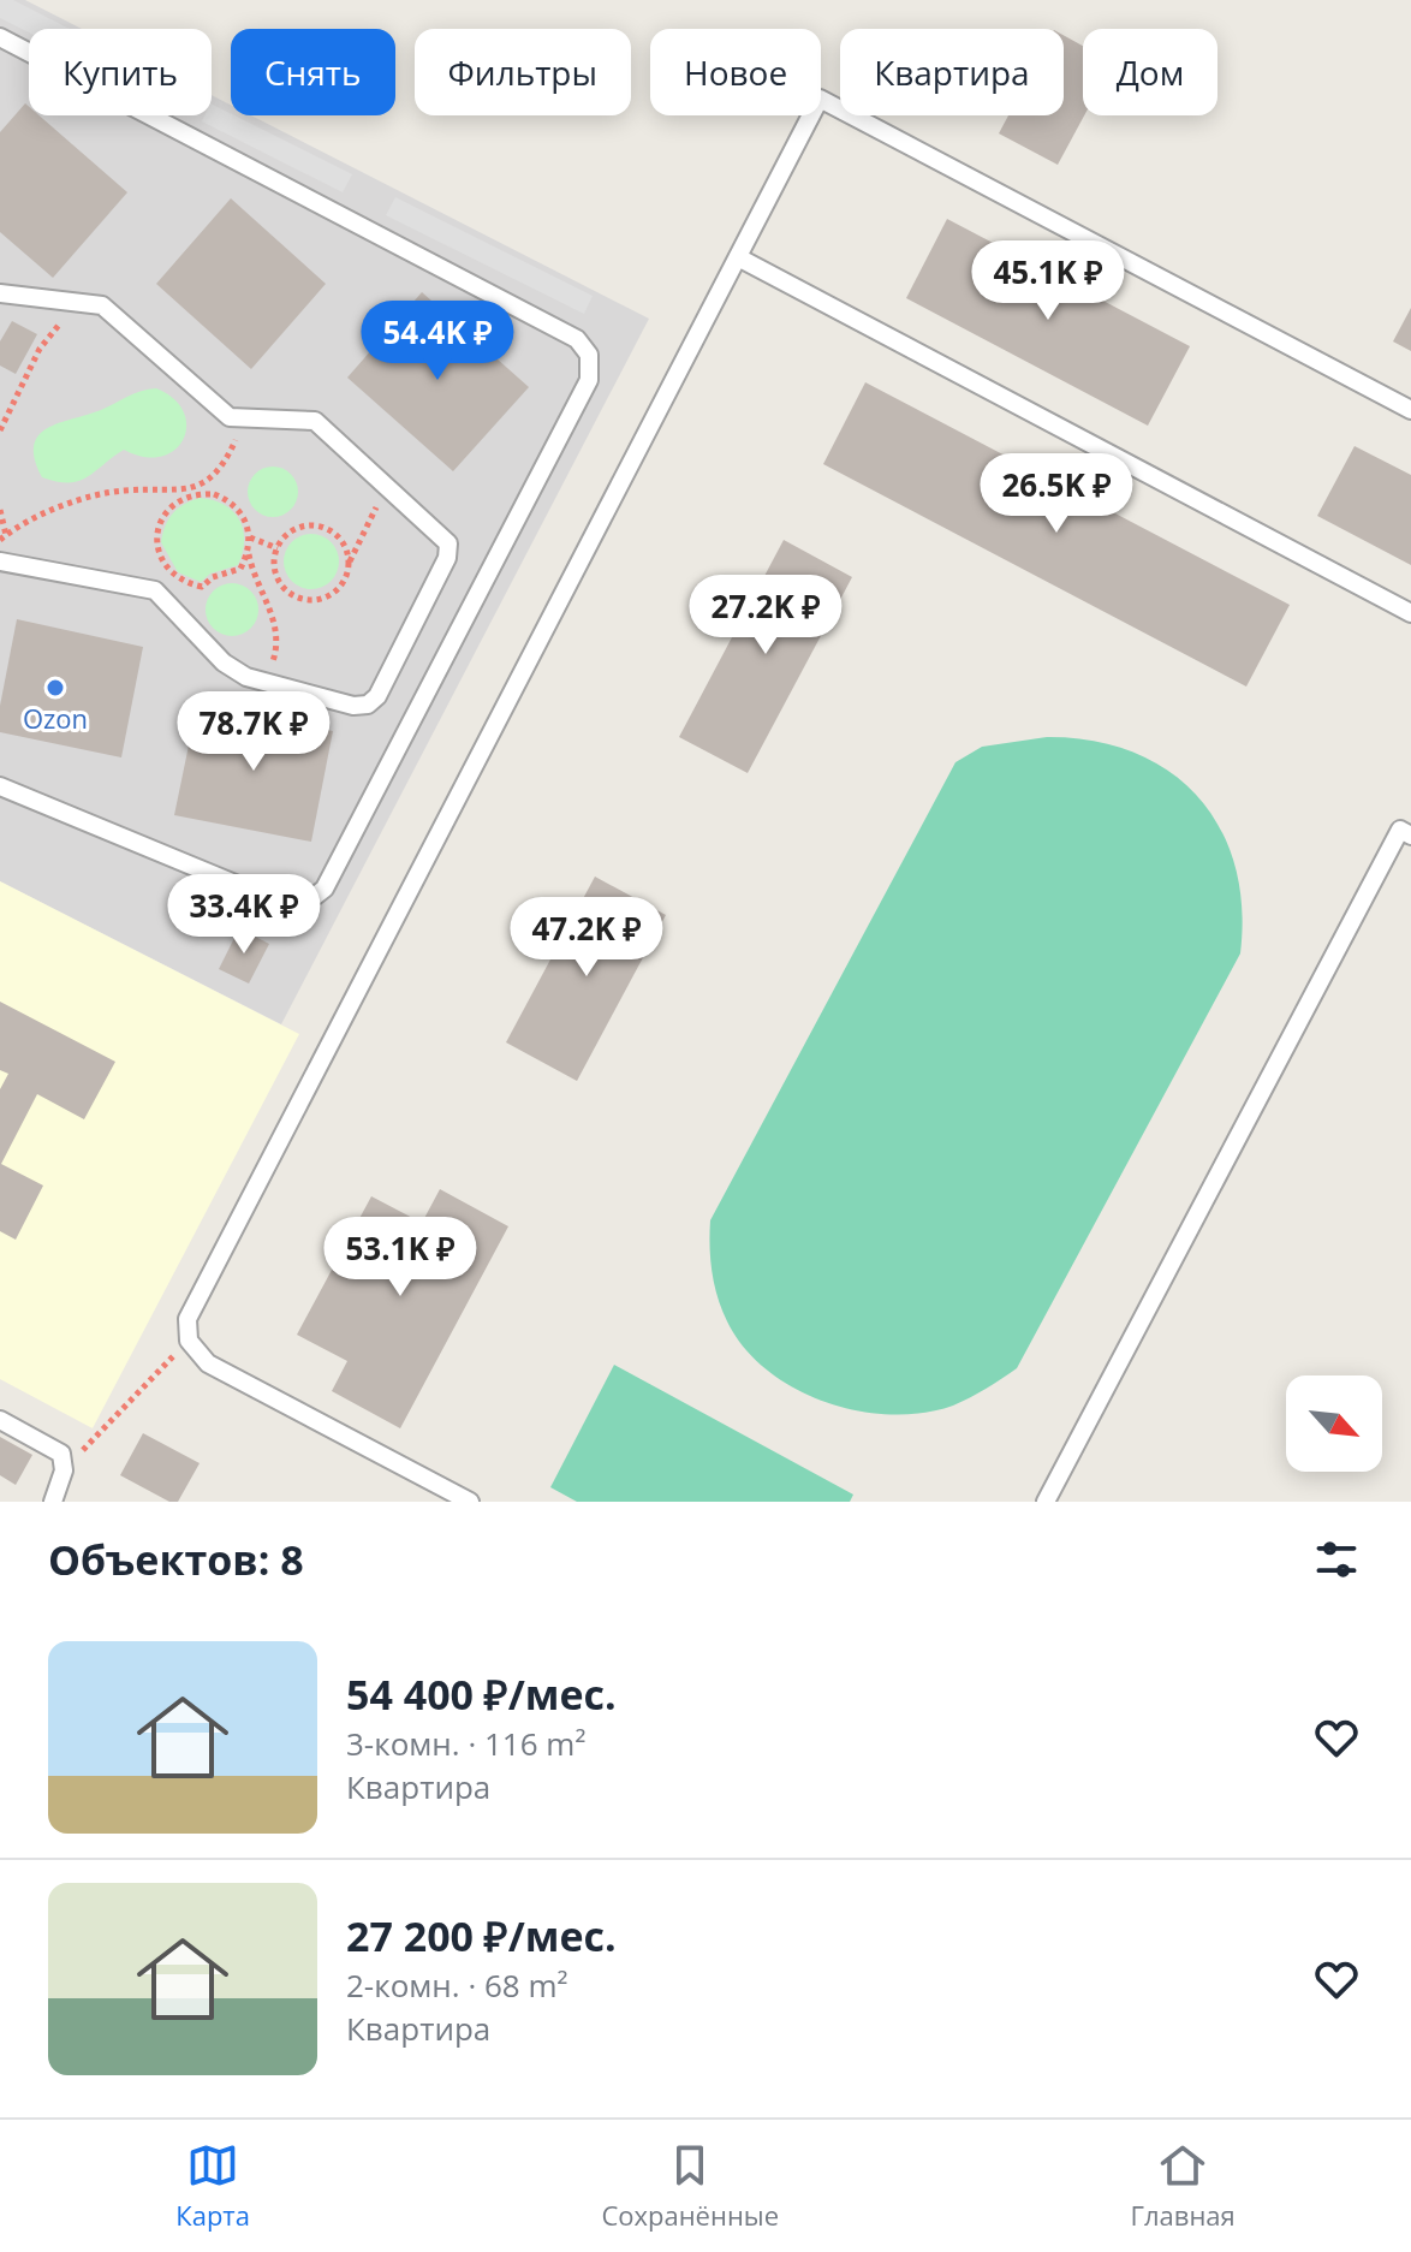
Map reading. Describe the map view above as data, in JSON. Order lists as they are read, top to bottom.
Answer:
{
  "places": ["Ozon"],
  "north": "bottom right",
  "page": {
    "chip": [
      "Купить",
      "Снять",
      "Фильтры",
      "Новое",
      "Квартира",
      "Дом"
    ],
    "price": [
      "45.1K ₽",
      "54.4K ₽",
      "26.5K ₽",
      "27.2K ₽",
      "78.7K ₽",
      "33.4K ₽",
      "47.2K ₽",
      "53.1K ₽"
    ],
    "heading": "Объектов: 8",
    "list": [
      {
        "name": "54 400 ₽/мес.",
        "note": "3-комн. · 116 m² · Квартира"
      },
      {
        "name": "27 200 ₽/мес.",
        "note": "2-комн. · 68 m² · Квартира"
      }
    ],
    "tabs": ["Карта", "Сохранённые", "Главная"]
  }
}
